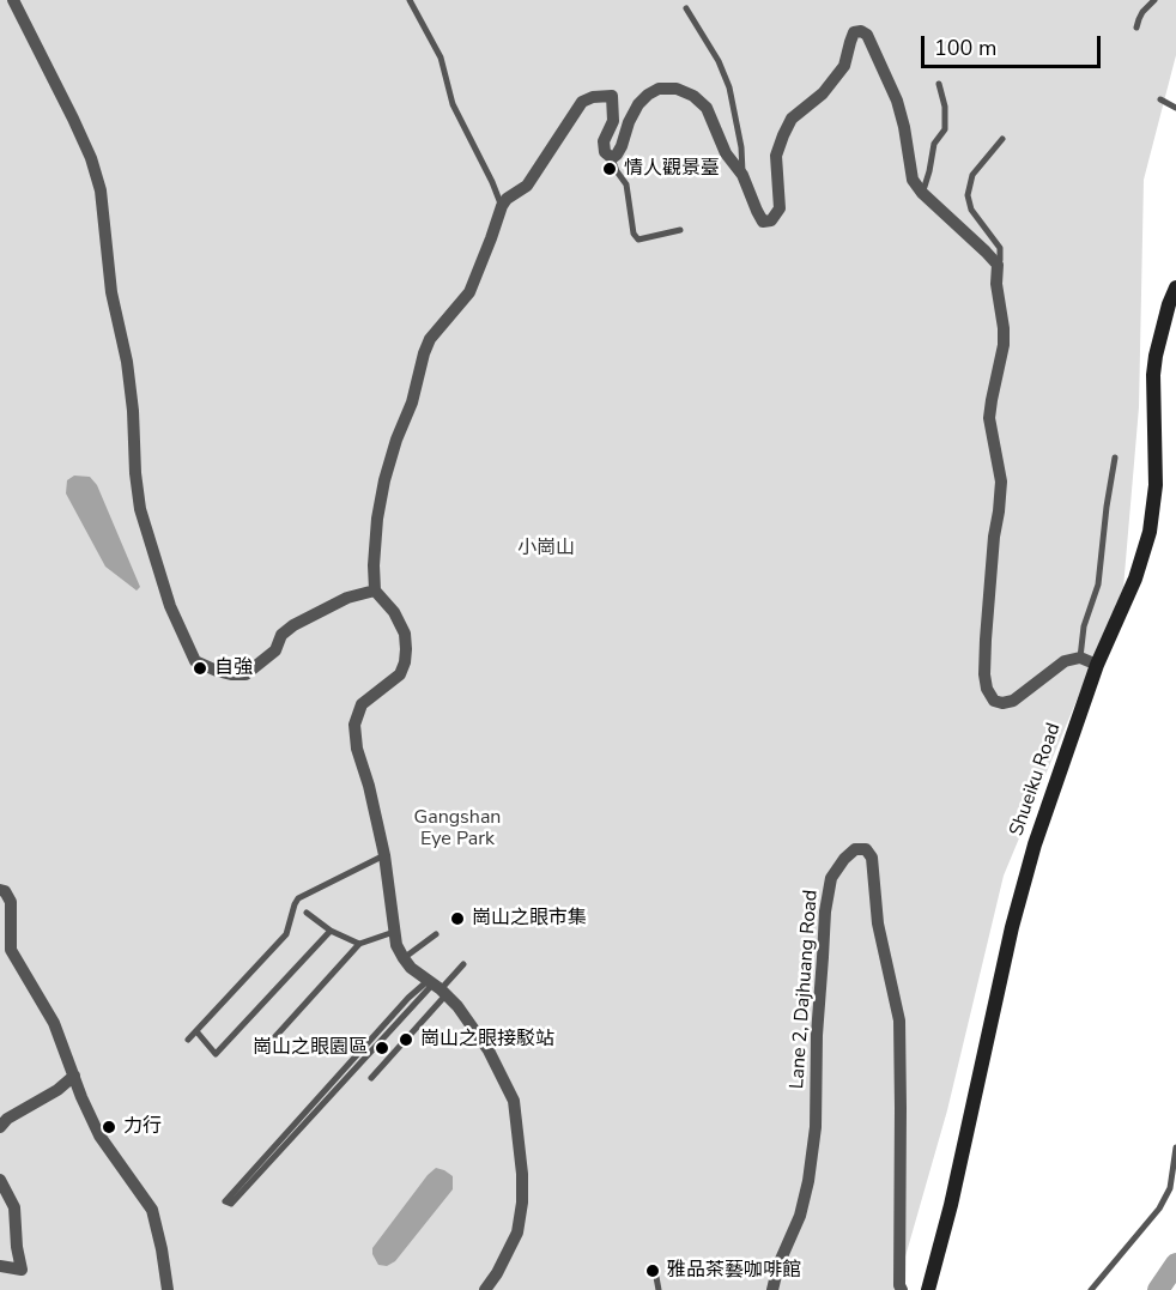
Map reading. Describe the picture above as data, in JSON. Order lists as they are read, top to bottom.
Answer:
{
  "streets": {
    "street": ["Shueiku Road", "Lane 2, Dajhuang Road"]
  },
  "parks": ["小崗山", "Gangshan Eye Park"],
  "places": [
    "情人觀景臺",
    "自強",
    "崗山之眼市集",
    "崗山之眼接駁站",
    "崗山之眼園區",
    "力行",
    "雅品茶藝咖啡館"
  ],
  "scale_bar": "100 m"
}
